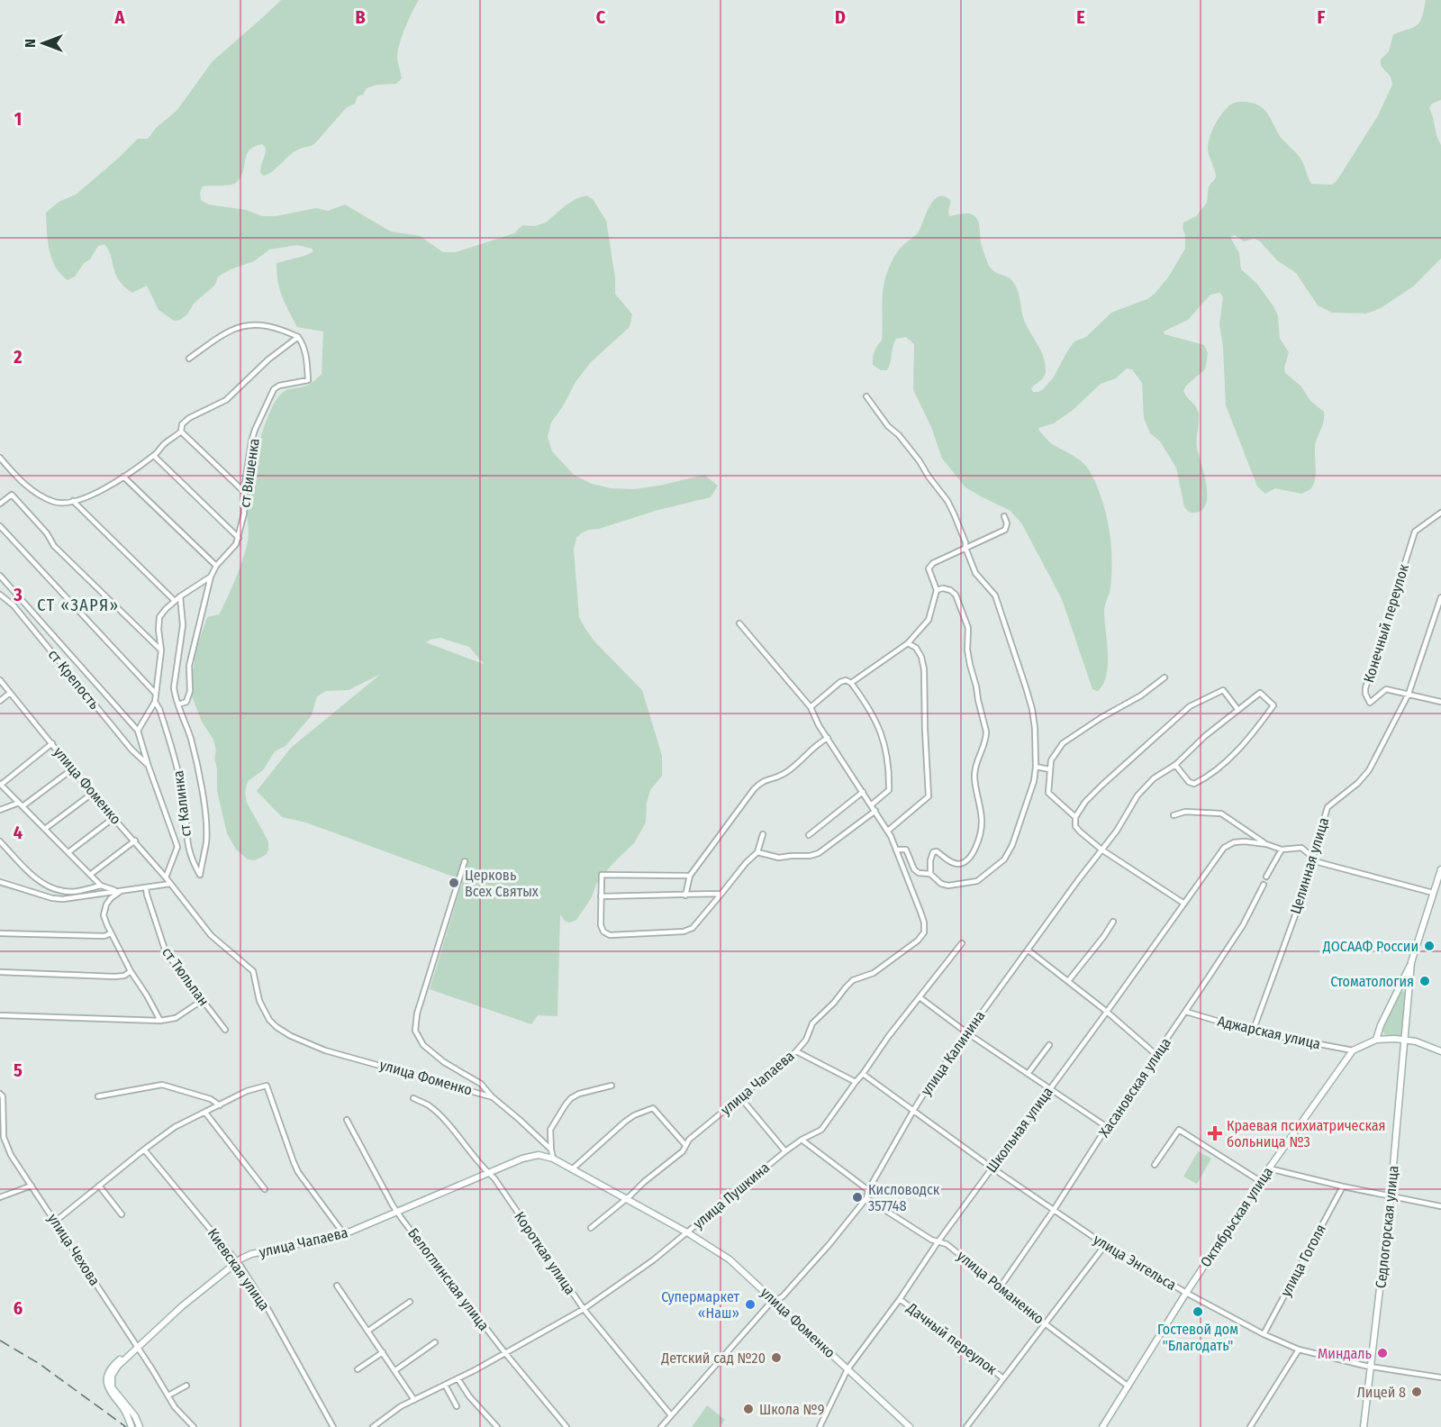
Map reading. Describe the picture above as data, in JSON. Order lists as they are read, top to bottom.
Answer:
{
  "streets": {
    "main road": [
      "улица Фоменко",
      "улица Чапаева",
      "Октябрьская улица",
      "Седлогорская улица"
    ],
    "street": [
      "ст Вишенка",
      "Конечный переулок",
      "ст Крепость",
      "ст Калинка",
      "Целинная улица",
      "ст Тюльпан",
      "Аджарская улица",
      "улица Калинина",
      "Хасановская улица",
      "Школьная улица",
      "улица Пушкина",
      "улица Чехова",
      "Короткая улица",
      "улица Гоголя",
      "улица Энгельса",
      "Киевская улица",
      "Белоглинская улица",
      "улица Романенко",
      "Дачный переулок"
    ]
  },
  "crossings": [
    ["Конечный переулок", "Целинная улица"],
    ["улица Фоменко", "улица Калинина"],
    ["улица Фоменко", "улица Чапаева"],
    ["улица Фоменко", "Школьная улица"],
    ["улица Фоменко", "улица Пушкина"],
    ["Целинная улица", "Аджарская улица"],
    ["Аджарская улица", "Хасановская улица"],
    ["Аджарская улица", "Октябрьская улица"],
    ["улица Калинина", "Короткая улица"],
    ["улица Калинина", "улица Энгельса"],
    ["улица Калинина", "улица Романенко"],
    ["улица Чапаева", "улица Чехова"],
    ["улица Чапаева", "Короткая улица"],
    ["улица Чапаева", "Киевская улица"],
    ["улица Чапаева", "Белоглинская улица"],
    ["Хасановская улица", "улица Энгельса"],
    ["Хасановская улица", "улица Романенко"],
    ["Школьная улица", "улица Энгельса"],
    ["Школьная улица", "улица Романенко"],
    ["Школьная улица", "Дачный переулок"],
    ["улица Пушкина", "Короткая улица"],
    ["улица Пушкина", "улица Энгельса"],
    ["улица Пушкина", "Белоглинская улица"],
    ["Октябрьская улица", "улица Энгельса"],
    ["Октябрьская улица", "улица Романенко"],
    ["Седлогорская улица", "улица Энгельса"],
    ["улица Гоголя", "улица Энгельса"]
  ],
  "districts": ["СТ «ЗАРЯ»"],
  "places": {
    "other": [
      "Церковь Всех Святых",
      "ДОСААФ России",
      "Стоматология",
      "Кисловодск 357748",
      "Супермаркет «Наш»",
      "Гостевой дом \"Благодать\"",
      "Миндаль",
      "Детский сад №20",
      "Лицей 8",
      "Школа №9"
    ],
    "health": ["Краевая психиатрическая больница №3"]
  },
  "north": "left",
  "grid": {
    "columns": [
      "A",
      "B",
      "C",
      "D",
      "E",
      "F"
    ],
    "rows": [
      "1",
      "2",
      "3",
      "4",
      "5",
      "6"
    ]
  }
}
